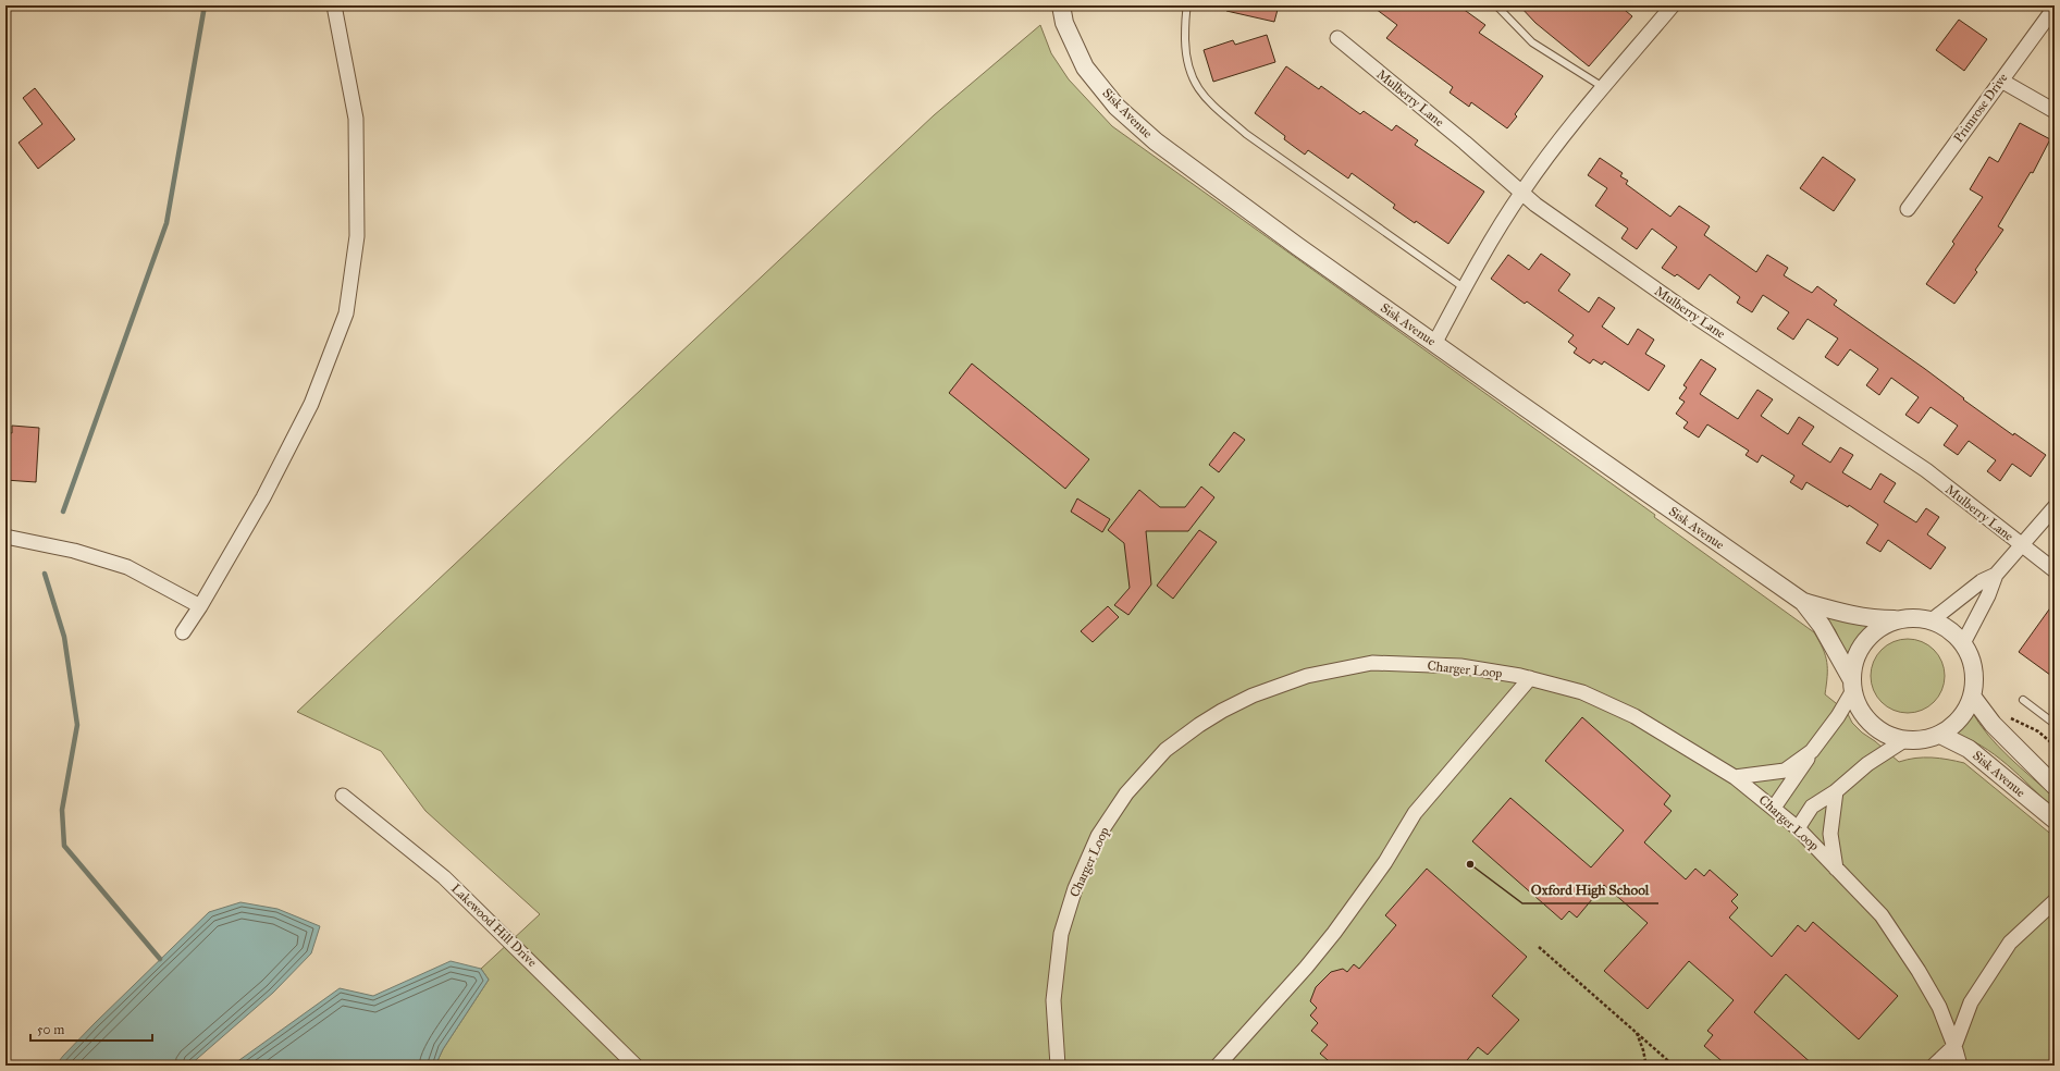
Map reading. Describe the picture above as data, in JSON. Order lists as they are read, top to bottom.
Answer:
{
  "streets": {
    "street": [
      "Mulberry Lane",
      "Primrose Drive",
      "Sisk Avenue",
      "Charger Loop",
      "Lakewood Hill Drive"
    ]
  },
  "places": ["Oxford High School"],
  "scale_bar": "50 m"
}
